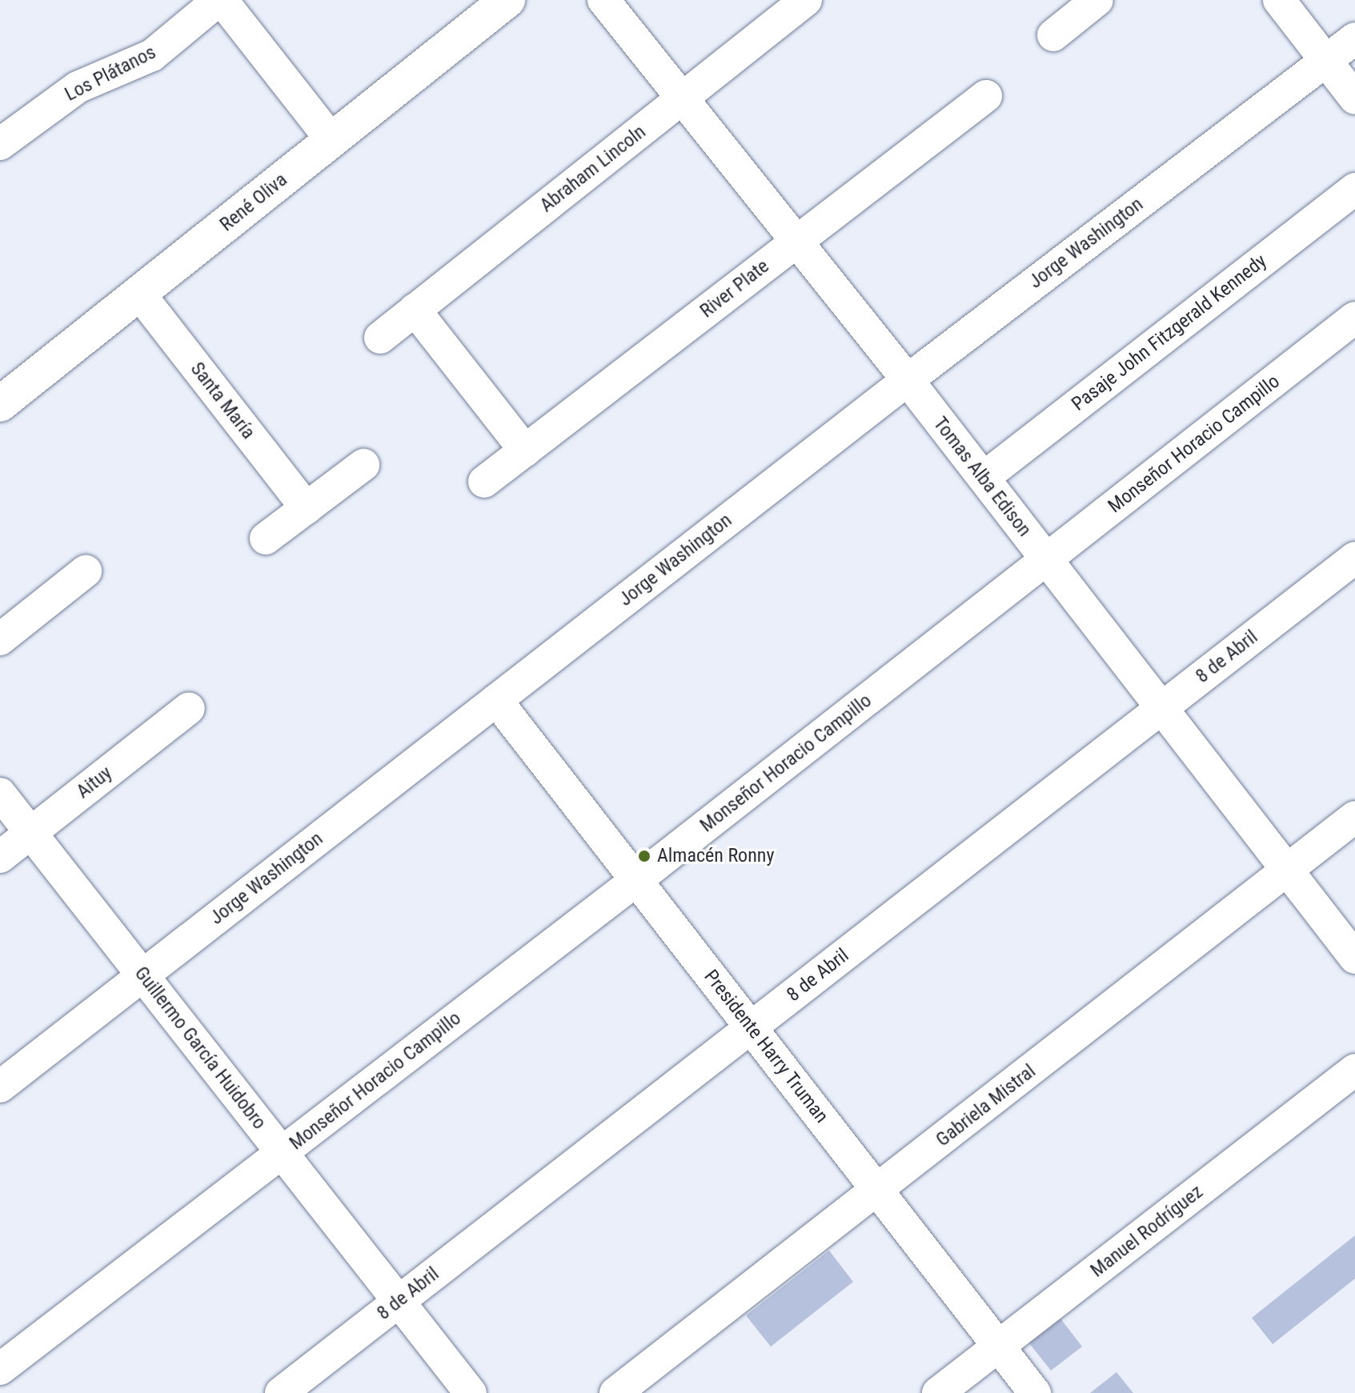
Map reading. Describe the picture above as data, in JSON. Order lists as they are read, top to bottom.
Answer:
{
  "streets": {
    "street": [
      "Los Plátanos",
      "Abraham Lincoln",
      "René Oliva",
      "Jorge Washington",
      "River Plate",
      "Pasaje John Fitzgerald Kennedy",
      "Santa María",
      "Monseñor Horacio Campillo",
      "Tomas Alba Edison",
      "8 de Abril",
      "Aituy",
      "Presidente Harry Truman",
      "Guillermo García Huidobro",
      "Gabriela Mistral",
      "Manuel Rodríguez"
    ]
  },
  "crossings": [
    ["Abraham Lincoln", "Tomas Alba Edison"],
    ["René Oliva", "Santa María"],
    ["Jorge Washington", "Tomas Alba Edison"],
    ["Jorge Washington", "Presidente Harry Truman"],
    ["Jorge Washington", "Guillermo García Huidobro"],
    ["River Plate", "Tomas Alba Edison"],
    ["Pasaje John Fitzgerald Kennedy", "Tomas Alba Edison"],
    ["Monseñor Horacio Campillo", "Tomas Alba Edison"],
    ["Monseñor Horacio Campillo", "Presidente Harry Truman"],
    ["Monseñor Horacio Campillo", "Guillermo García Huidobro"],
    ["Tomas Alba Edison", "8 de Abril"],
    ["Tomas Alba Edison", "Gabriela Mistral"],
    ["8 de Abril", "Presidente Harry Truman"],
    ["8 de Abril", "Guillermo García Huidobro"],
    ["Aituy", "Guillermo García Huidobro"],
    ["Presidente Harry Truman", "Gabriela Mistral"],
    ["Presidente Harry Truman", "Manuel Rodríguez"]
  ],
  "places": ["Almacén Ronny"]
}
